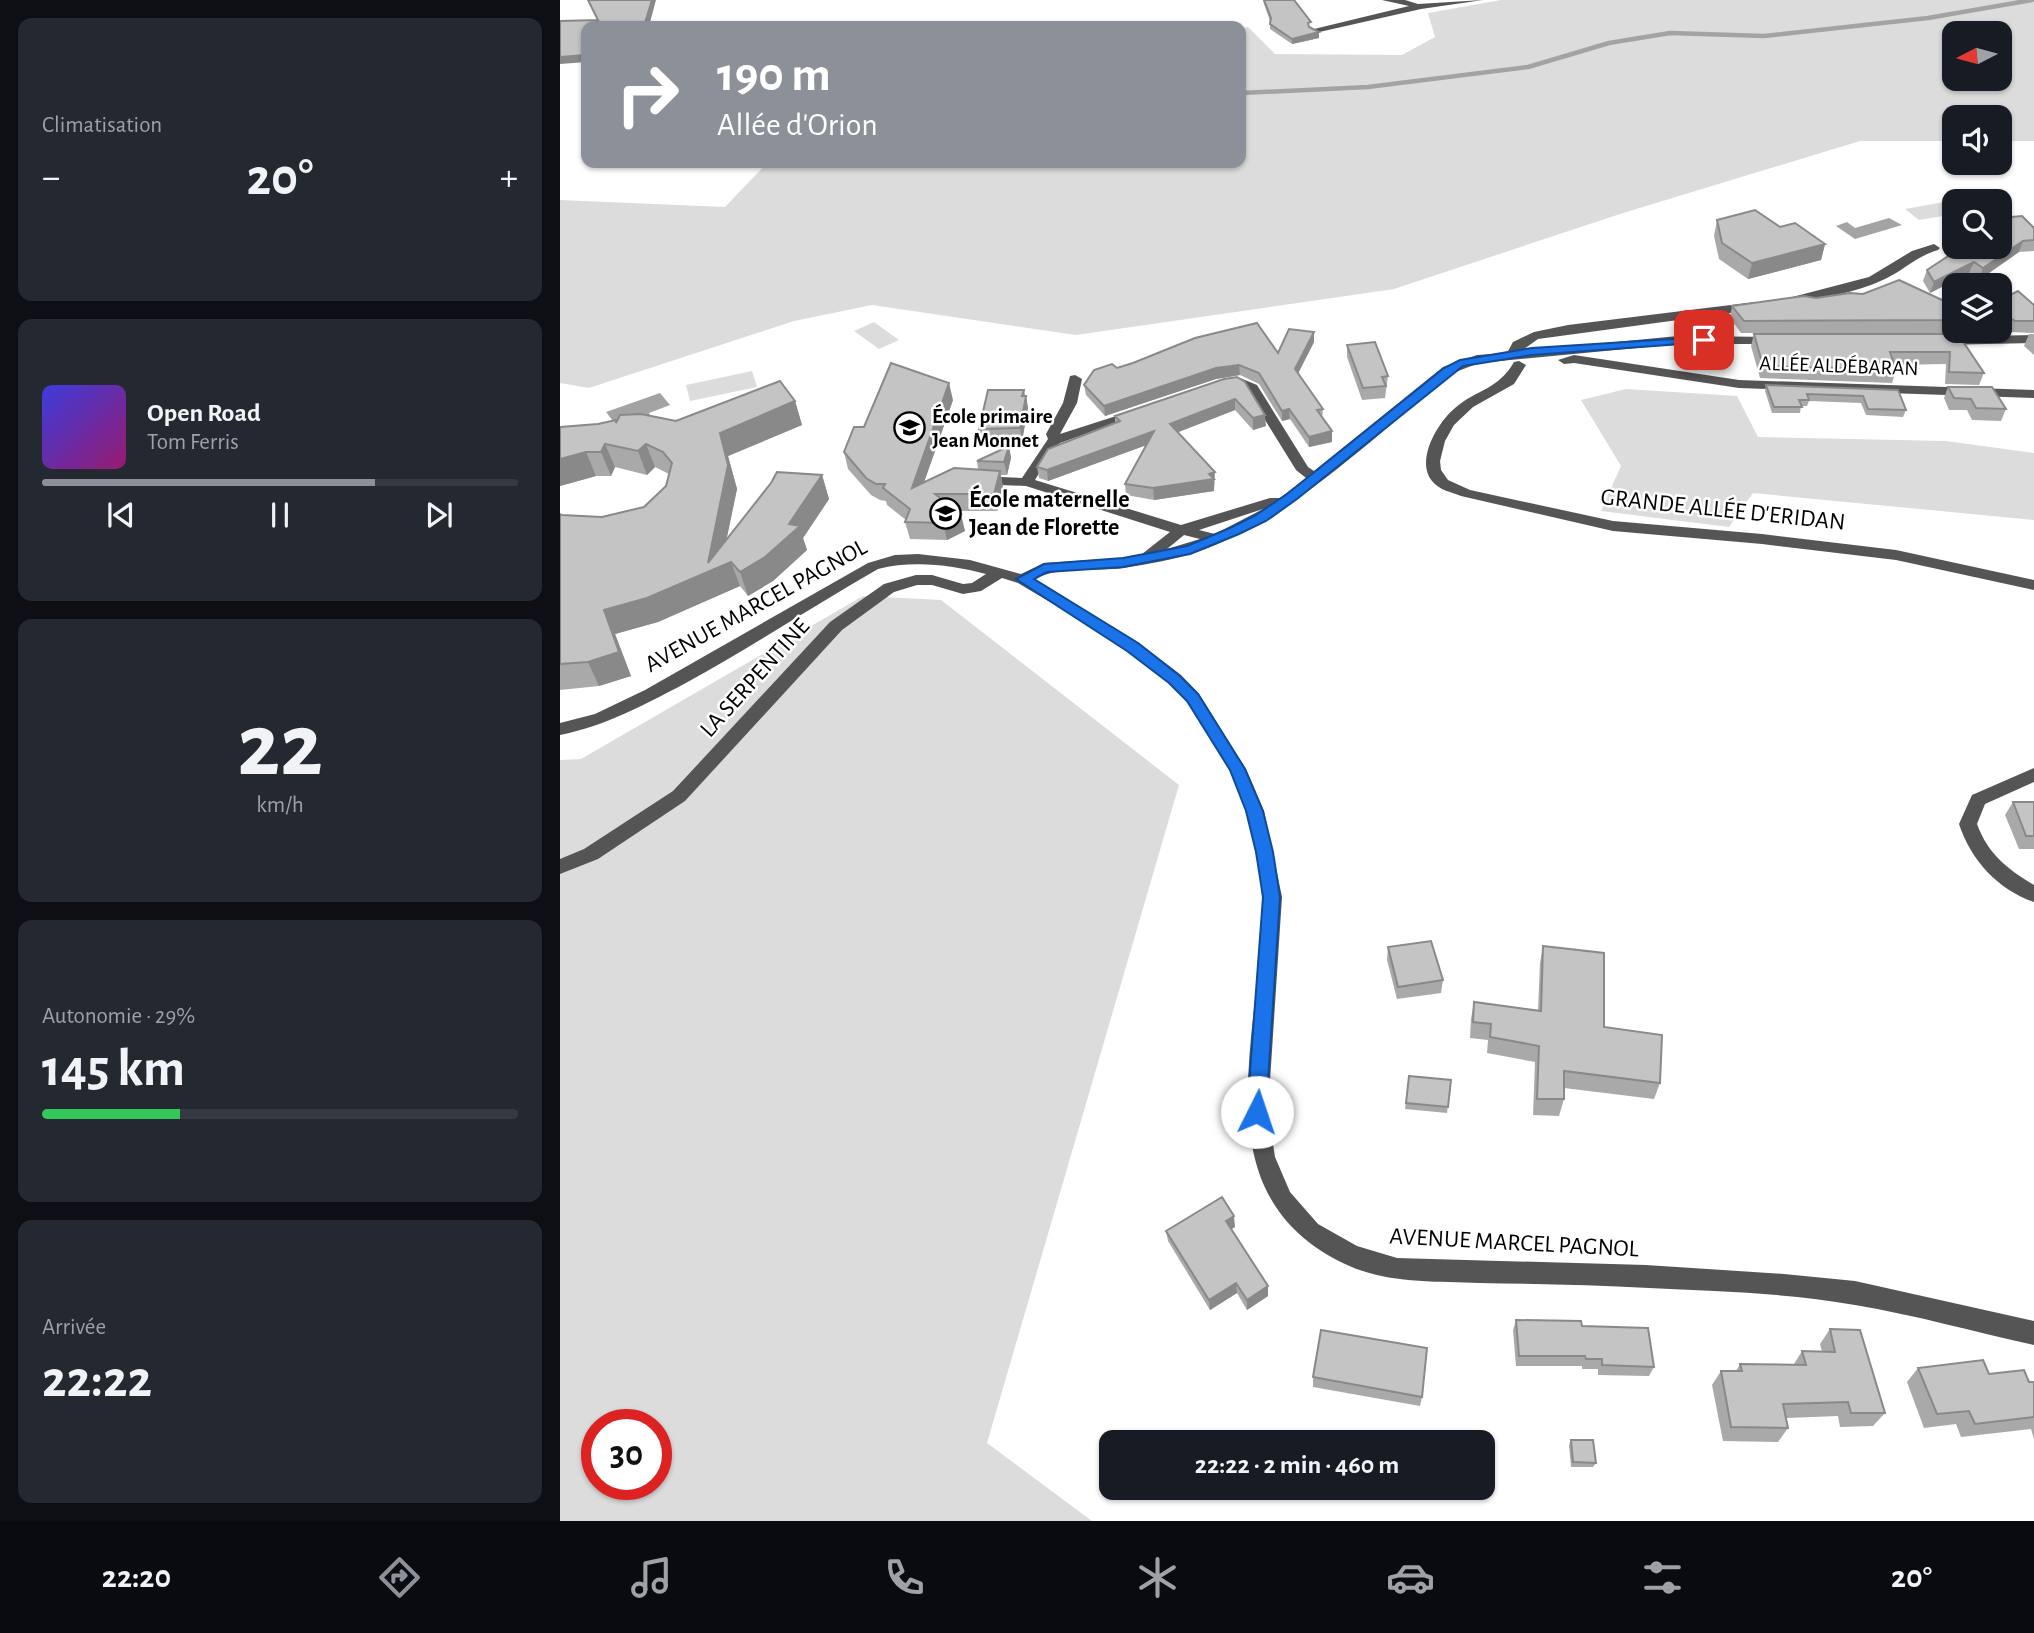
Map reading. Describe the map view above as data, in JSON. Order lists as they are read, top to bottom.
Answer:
{
  "streets": {
    "street": [
      "ALLÉE ALDÉBARAN",
      "GRANDE ALLÉE D'ERIDAN",
      "AVENUE MARCEL PAGNOL",
      "LA SERPENTINE"
    ]
  },
  "crossings": [
    ["ALLÉE ALDÉBARAN", "GRANDE ALLÉE D'ERIDAN"],
    ["AVENUE MARCEL PAGNOL", "LA SERPENTINE"]
  ],
  "places": {
    "school or university": ["École primaire Jean Monnet", "École maternelle Jean de Florette"]
  },
  "north": "left",
  "page": {
    "tile": [
      "Climatisation",
      ["22", "km/h"],
      ["Autonomie · 29%", "145 km"],
      ["Arrivée", "22:22"]
    ],
    "turn": ["190 m", "Allée d'Orion"],
    "heat": ["−", "20°", "+"],
    "song": ["Open Road", "Tom Ferris"],
    "limit": "30",
    "trip": "22:22 · 2 min · 460 m",
    "tabs": ["22:20", "20°"]
  }
}
